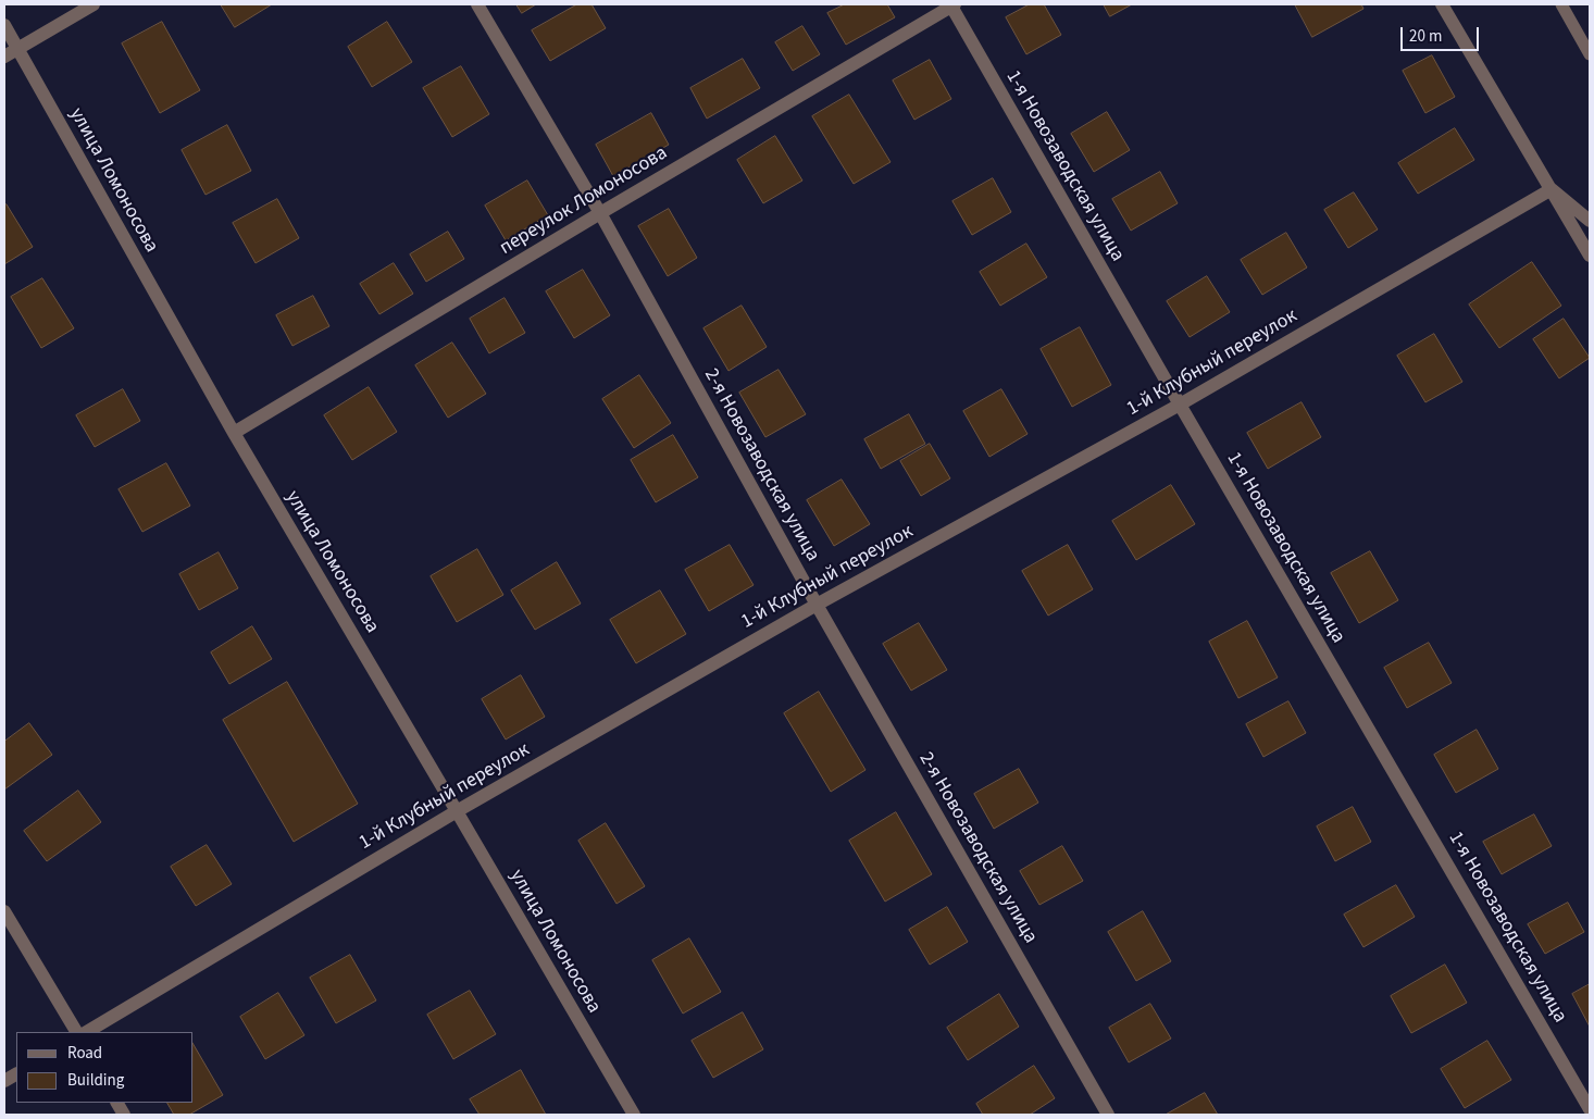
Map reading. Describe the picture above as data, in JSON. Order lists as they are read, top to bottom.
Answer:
{
  "streets": {
    "street": [
      "1-я Новозаводская улица",
      "улица Ломоносова",
      "переулок Ломоносова",
      "1-й Клубный переулок",
      "2-я Новозаводская улица"
    ]
  },
  "crossings": [
    ["1-я Новозаводская улица", "переулок Ломоносова"],
    ["1-я Новозаводская улица", "1-й Клубный переулок"],
    ["улица Ломоносова", "переулок Ломоносова"],
    ["улица Ломоносова", "1-й Клубный переулок"],
    ["переулок Ломоносова", "2-я Новозаводская улица"],
    ["1-й Клубный переулок", "2-я Новозаводская улица"]
  ],
  "legend": ["Road", "Building"],
  "scale_bar": "20 m"
}
